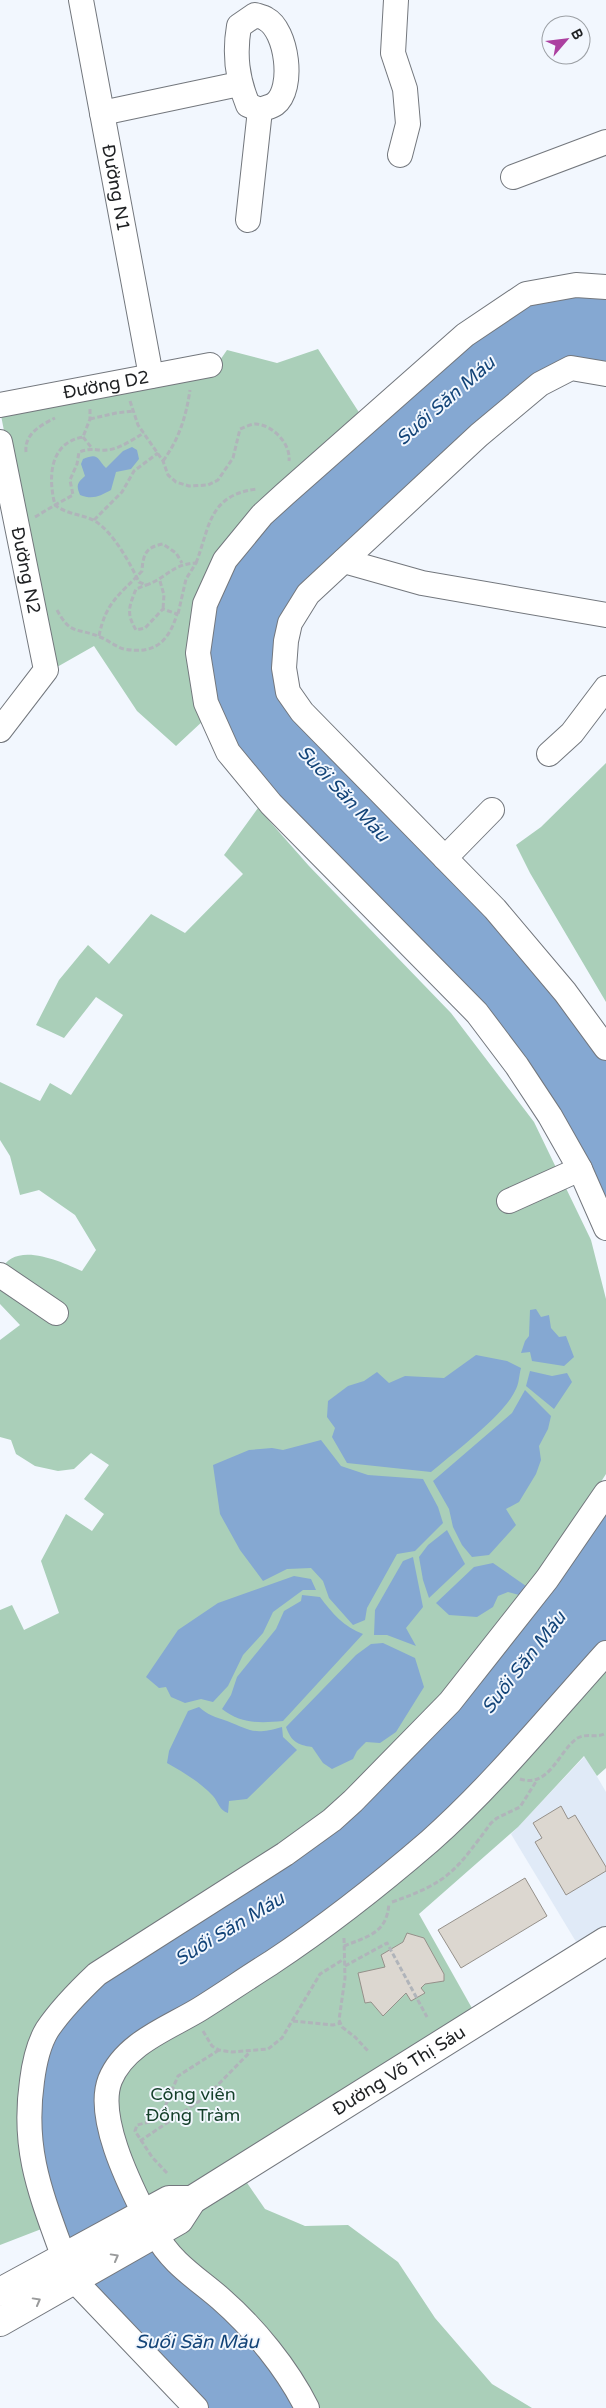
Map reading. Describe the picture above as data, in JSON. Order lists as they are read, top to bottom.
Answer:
{
  "streets": {
    "main road": ["Đường Võ Thị Sáu"],
    "street": ["Đường N1", "Đường D2", "Đường N2"]
  },
  "crossings": [
    ["Đường N1", "Đường D2"]
  ],
  "water": ["Suối Săn Máu"],
  "parks": ["Công viên Đồng Tràm"],
  "north": "top right"
}
